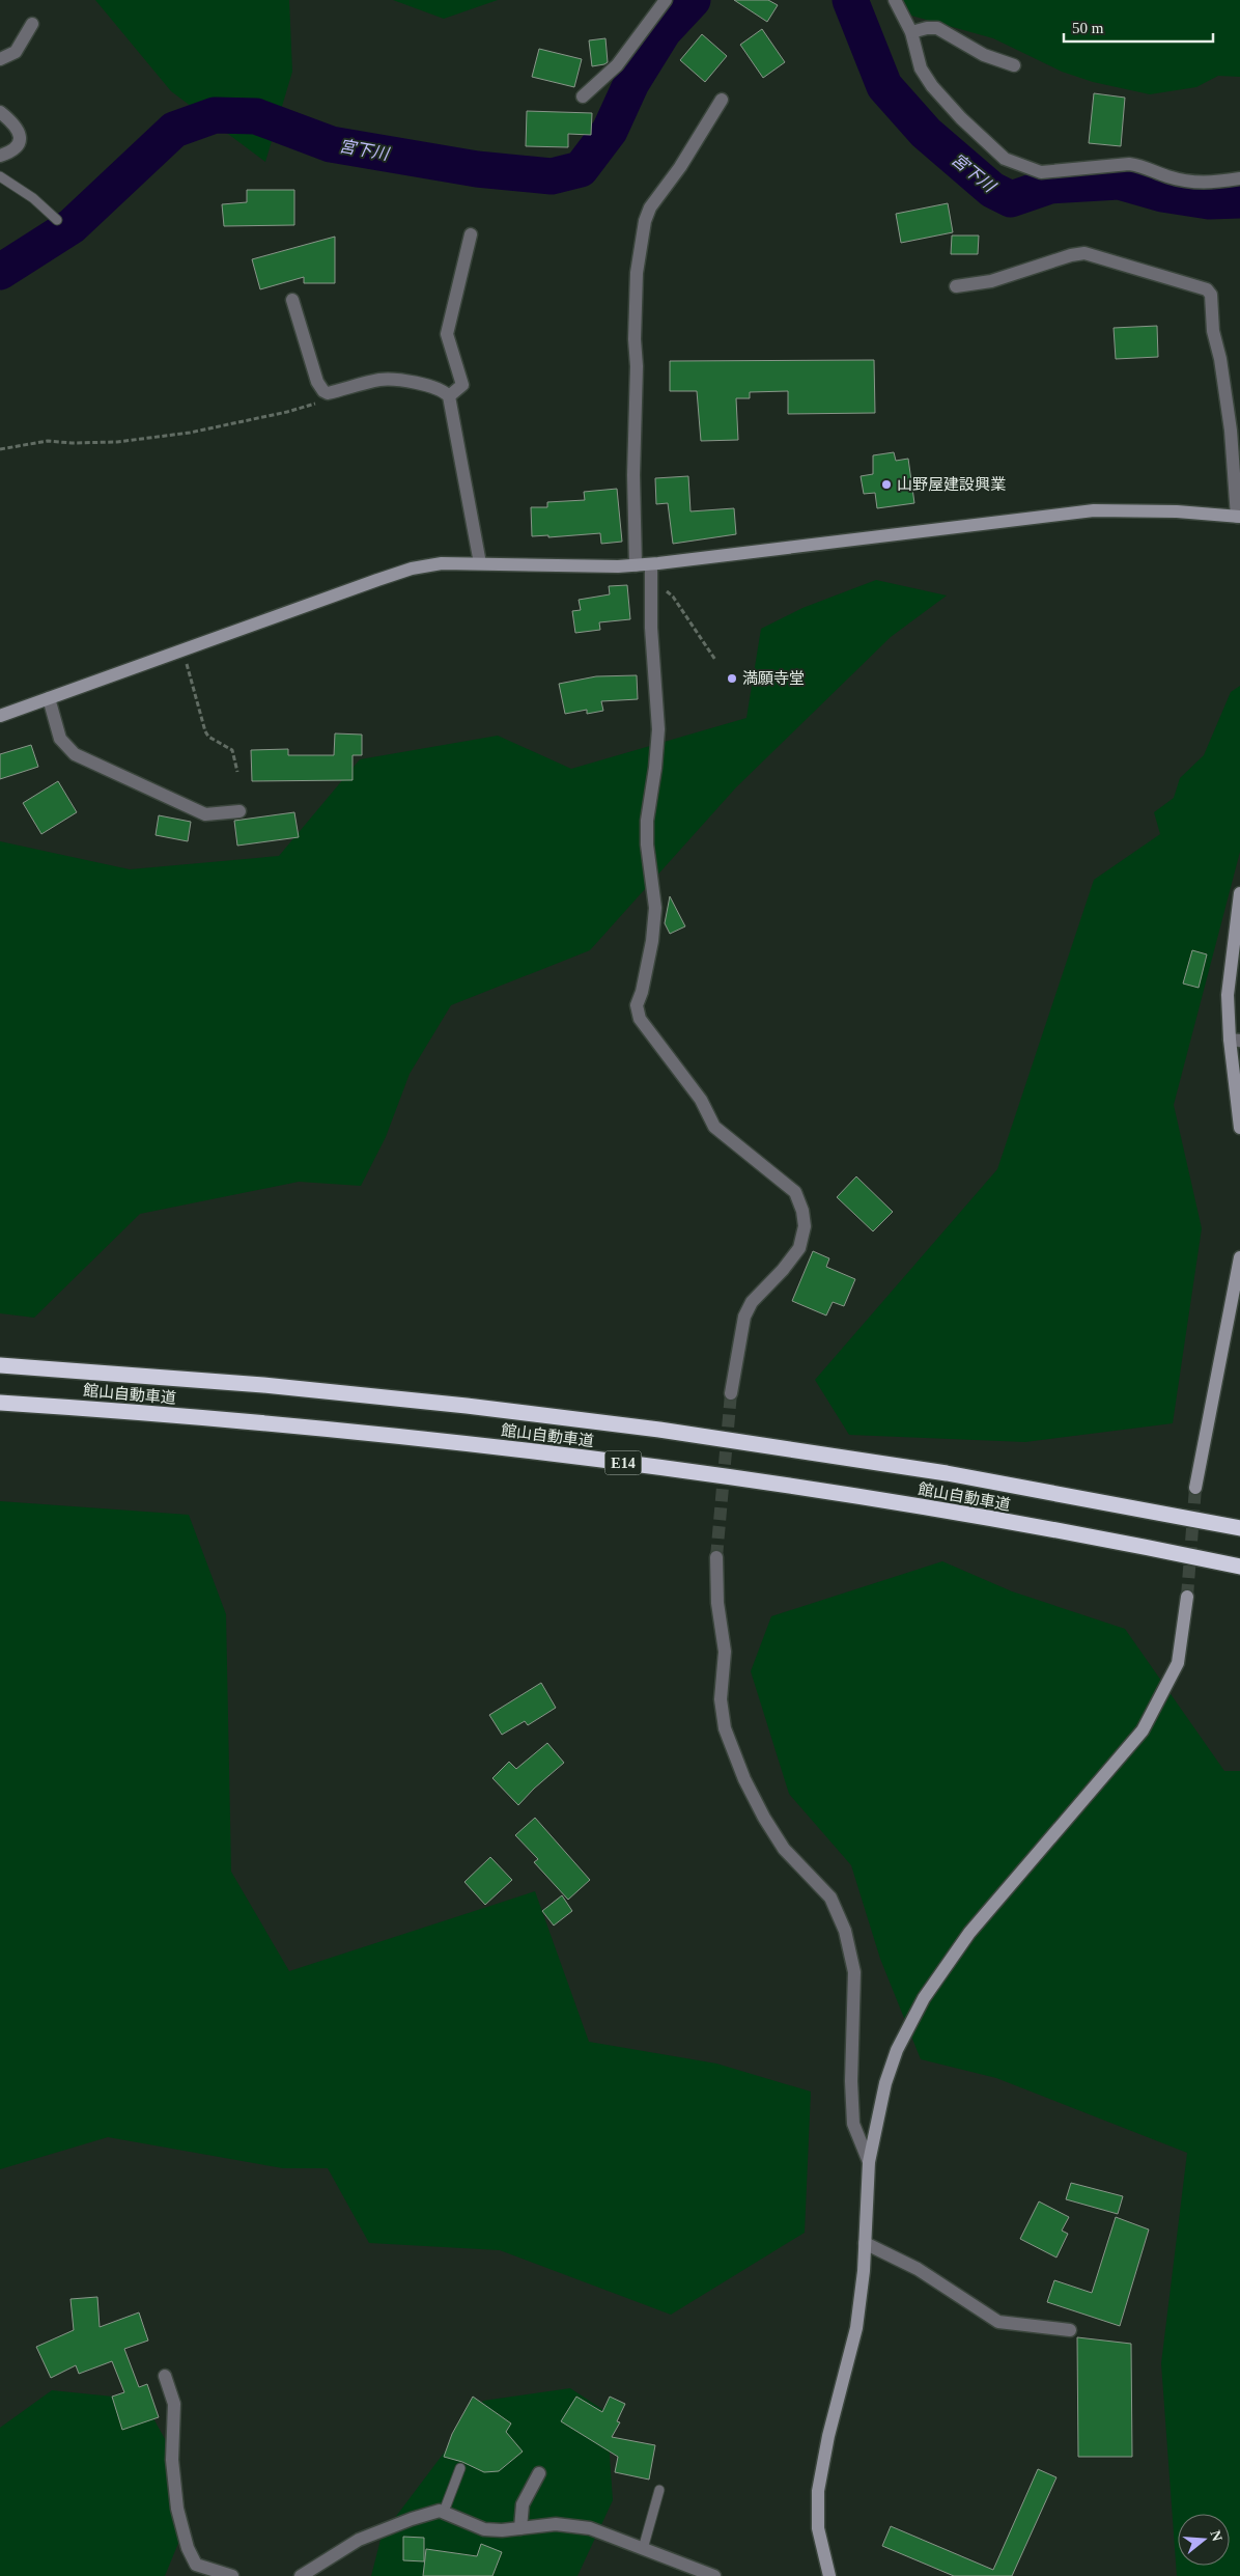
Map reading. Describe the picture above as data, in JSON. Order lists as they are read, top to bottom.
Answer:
{
  "streets": {
    "highway": ["館山自動車道", "E14"]
  },
  "water": ["宮下川"],
  "places": ["山野屋建設興業", "満願寺堂"],
  "scale_bar": "50 m",
  "north": "right"
}
